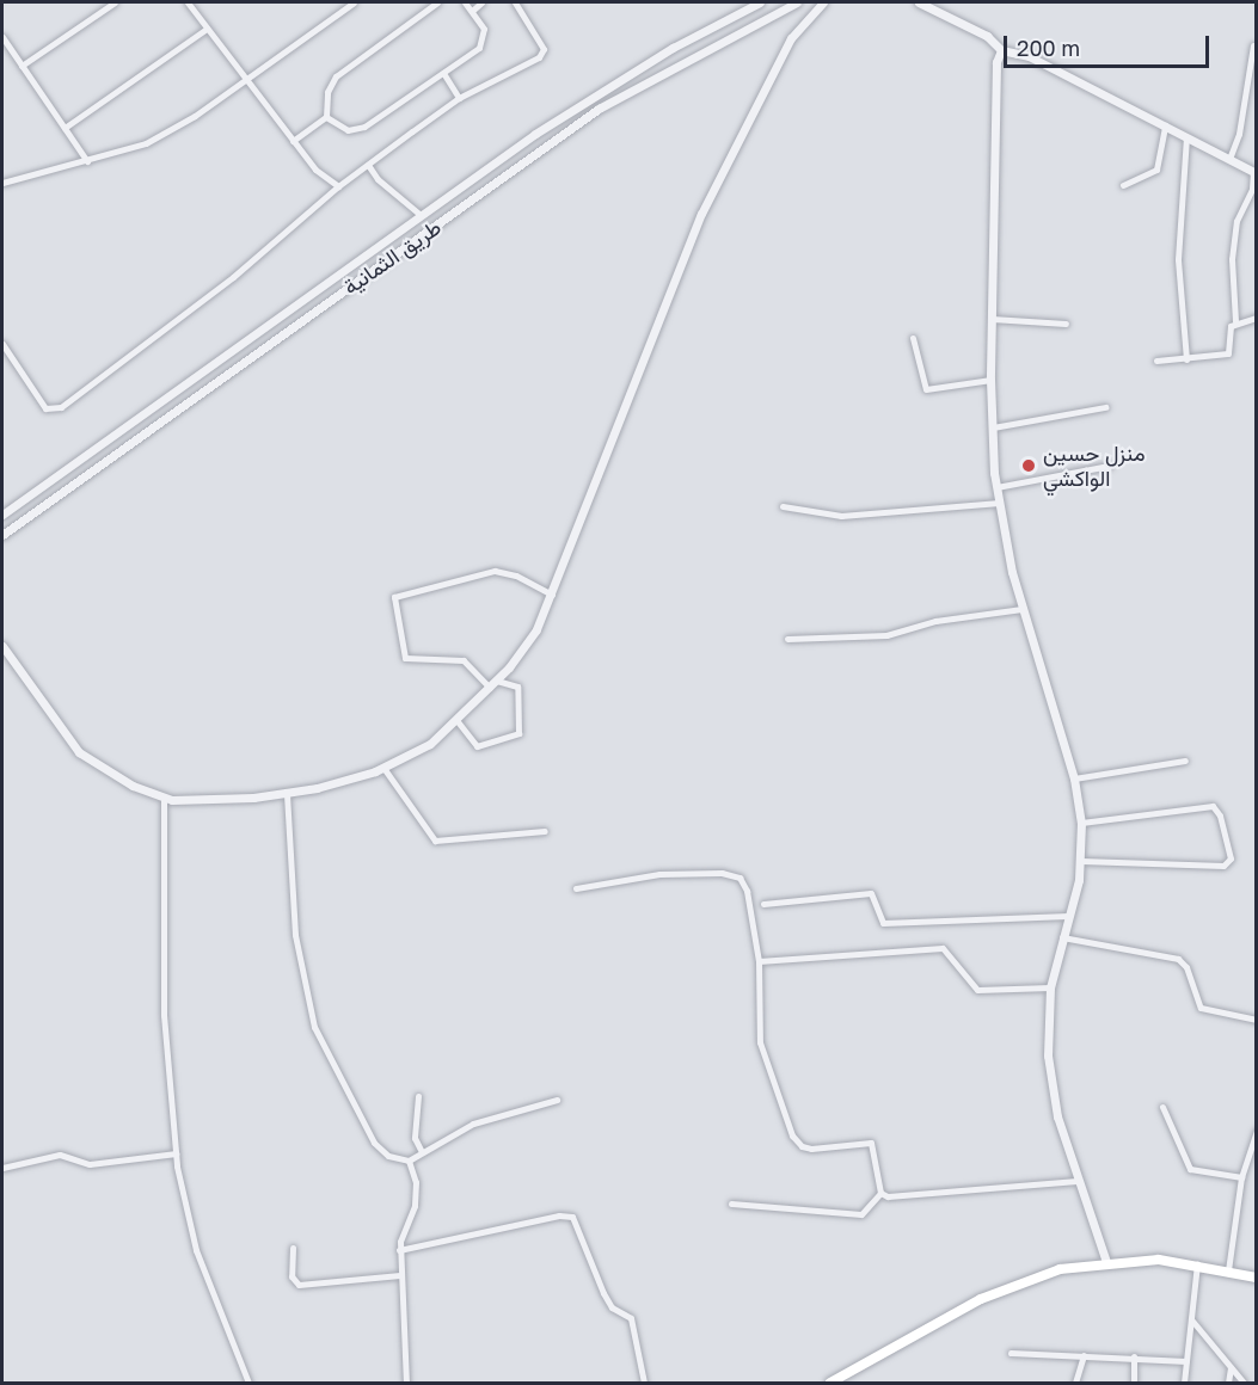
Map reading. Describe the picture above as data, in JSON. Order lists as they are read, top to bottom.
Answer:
{
  "streets": {
    "street": ["طريق الثمانية"]
  },
  "places": ["منزل حسين الواكشي"],
  "scale_bar": "200 m"
}
